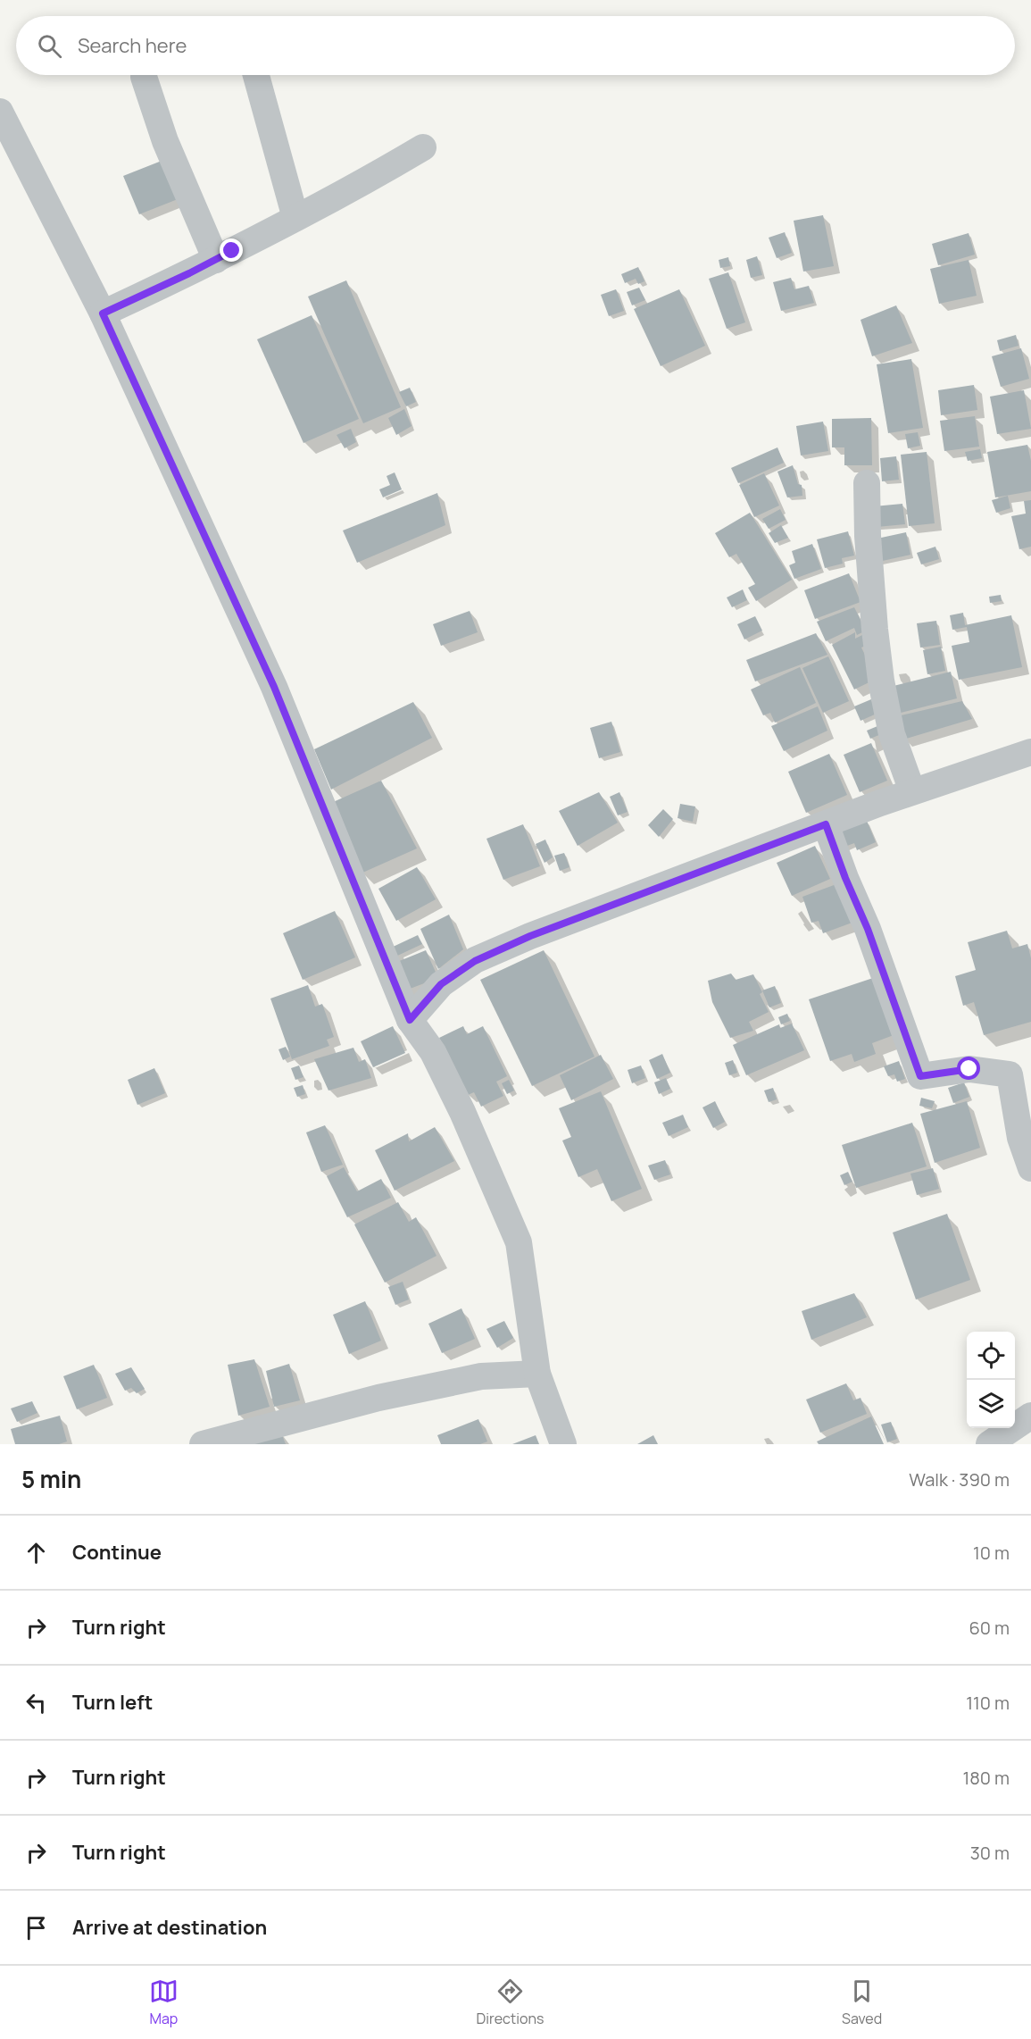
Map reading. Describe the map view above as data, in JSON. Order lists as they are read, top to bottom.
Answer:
{
  "page": {
    "search": "Search here",
    "heading": ["5 min", "Walk · 390 m"],
    "list": [
      ["Continue", "10 m"],
      ["Turn right", "60 m"],
      ["Turn left", "110 m"],
      ["Turn right", "180 m"],
      ["Turn right", "30 m"],
      "Arrive at destination"
    ],
    "nav": ["Map", "Directions", "Saved"]
  }
}
